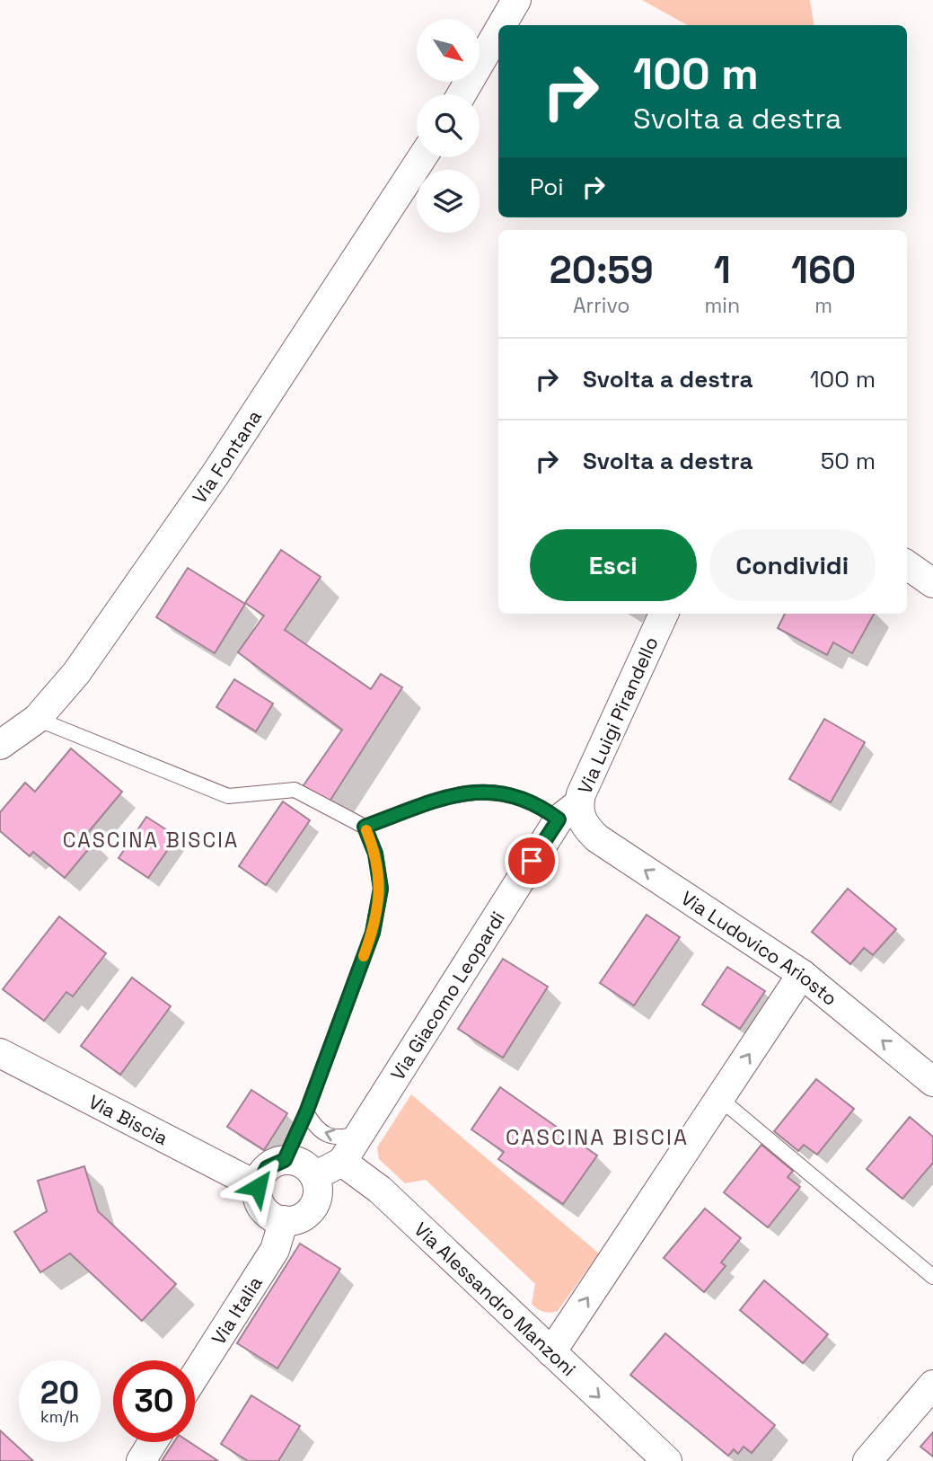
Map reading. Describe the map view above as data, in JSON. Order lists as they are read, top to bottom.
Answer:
{
  "streets": {
    "street": [
      "Via Fontana",
      "Via Luigi Pirandello",
      "Via Ludovico Ariosto",
      "Via Giacomo Leopardi",
      "Via Biscia",
      "Via Alessandro Manzoni",
      "Via Italia"
    ]
  },
  "crossings": [
    ["Via Luigi Pirandello", "Via Ludovico Ariosto"],
    ["Via Luigi Pirandello", "Via Giacomo Leopardi"],
    ["Via Ludovico Ariosto", "Via Giacomo Leopardi"],
    ["Via Giacomo Leopardi", "Via Alessandro Manzoni"],
    ["Via Biscia", "Via Italia"]
  ],
  "one_way": ["Via Ludovico Ariosto", "Via Alessandro Manzoni"],
  "districts": ["CASCINA BISCIA", "CASCINA BISCIA"],
  "north": "bottom right",
  "page": {
    "turn": ["100 m", "Svolta a destra"],
    "then": "Poi",
    "eta": [
      "20:59",
      "Arrivo",
      "1",
      "min",
      "160",
      "m"
    ],
    "list": [
      {
        "name": "Svolta a destra",
        "value": "100 m"
      },
      {
        "name": "Svolta a destra",
        "value": "50 m"
      }
    ],
    "buttons": ["Esci", "Condividi"],
    "speed": "20 km/h",
    "limit": "30"
  }
}
